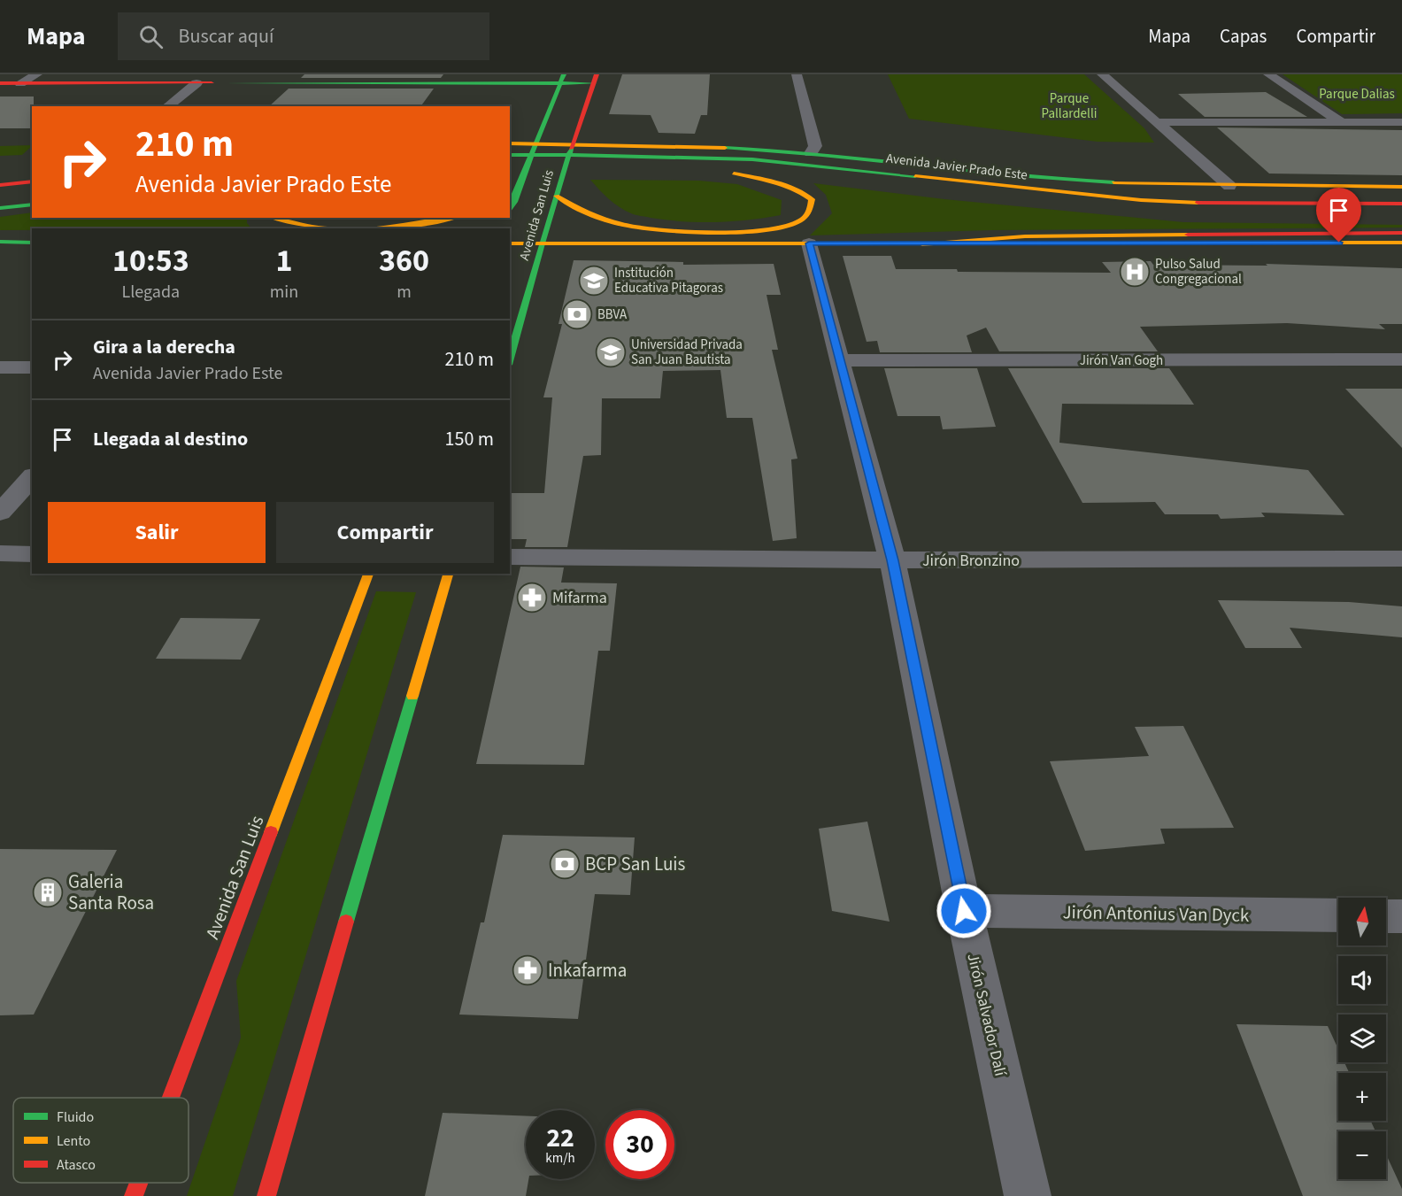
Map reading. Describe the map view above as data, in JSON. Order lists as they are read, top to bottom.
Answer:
{
  "streets": {
    "main road": ["Avenida Javier Prado Este", "Avenida San Luis"],
    "street": [
      "Jirón Van Gogh",
      "Jirón Bronzino",
      "Jirón Antonius Van Dyck",
      "Jirón Salvador Dalí"
    ]
  },
  "crossings": [
    ["Avenida Javier Prado Este", "Avenida San Luis"],
    ["Jirón Van Gogh", "Jirón Salvador Dalí"],
    ["Jirón Bronzino", "Jirón Salvador Dalí"],
    ["Jirón Antonius Van Dyck", "Jirón Salvador Dalí"]
  ],
  "parks": ["Parque Dalias", "Parque Pallardelli"],
  "places": {
    "hospital": ["Pulso Salud Congregacional"],
    "school or university": ["Institución Educativa Pitagoras", "Universidad Privada San Juan Bautista"],
    "bank": ["BBVA", "BCP San Luis"],
    "pharmacy": ["Mifarma", "Inkafarma"],
    "building": ["Galeria Santa Rosa"]
  },
  "legend": ["Fluido", "Lento", "Atasco"],
  "north": "top",
  "page": {
    "header": "Mapa",
    "search": "Buscar aquí",
    "nav": ["Mapa", "Capas", "Compartir"],
    "turn": ["210 m", "Avenida Javier Prado Este"],
    "eta": [
      "10:53",
      "Llegada",
      "1",
      "min",
      "360",
      "m"
    ],
    "list": [
      {
        "name": "Gira a la derecha",
        "note": "Avenida Javier Prado Este",
        "value": "210 m"
      },
      {
        "name": "Llegada al destino",
        "value": "150 m"
      }
    ],
    "buttons": ["Salir", "Compartir"],
    "map_buttons": ["+", "−"],
    "speed": "22 km/h",
    "limit": "30"
  }
}
